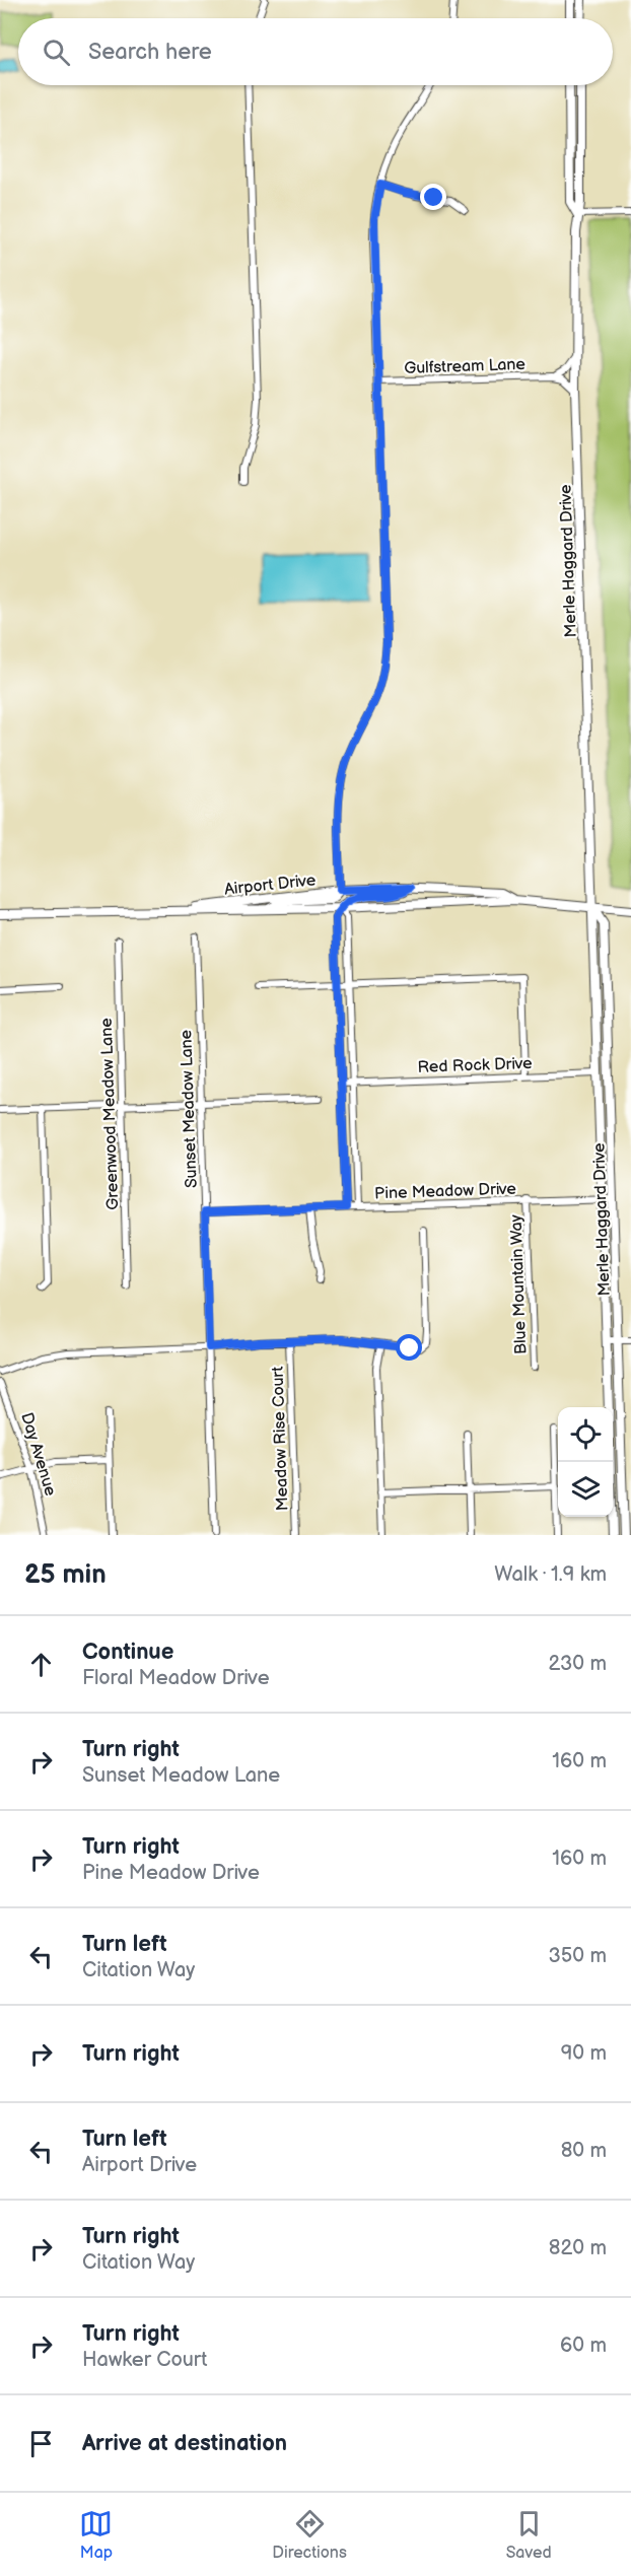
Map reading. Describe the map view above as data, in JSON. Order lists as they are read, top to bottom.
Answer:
{
  "streets": {
    "main road": ["Merle Haggard Drive", "Airport Drive"],
    "street": [
      "Gulfstream Lane",
      "Red Rock Drive",
      "Sunset Meadow Lane",
      "Greenwood Meadow Lane",
      "Pine Meadow Drive",
      "Blue Mountain Way",
      "Meadow Rise Court",
      "Day Avenue"
    ]
  },
  "crossings": [
    ["Merle Haggard Drive", "Airport Drive"],
    ["Merle Haggard Drive", "Red Rock Drive"],
    ["Merle Haggard Drive", "Pine Meadow Drive"],
    ["Sunset Meadow Lane", "Pine Meadow Drive"],
    ["Pine Meadow Drive", "Blue Mountain Way"]
  ],
  "page": {
    "search": "Search here",
    "heading": ["25 min", "Walk · 1.9 km"],
    "list": [
      ["Continue", "Floral Meadow Drive", "230 m"],
      ["Turn right", "Sunset Meadow Lane", "160 m"],
      ["Turn right", "Pine Meadow Drive", "160 m"],
      ["Turn left", "Citation Way", "350 m"],
      ["Turn right", "90 m"],
      ["Turn left", "Airport Drive", "80 m"],
      ["Turn right", "Citation Way", "820 m"],
      ["Turn right", "Hawker Court", "60 m"],
      "Arrive at destination"
    ],
    "nav": ["Map", "Directions", "Saved"]
  }
}
